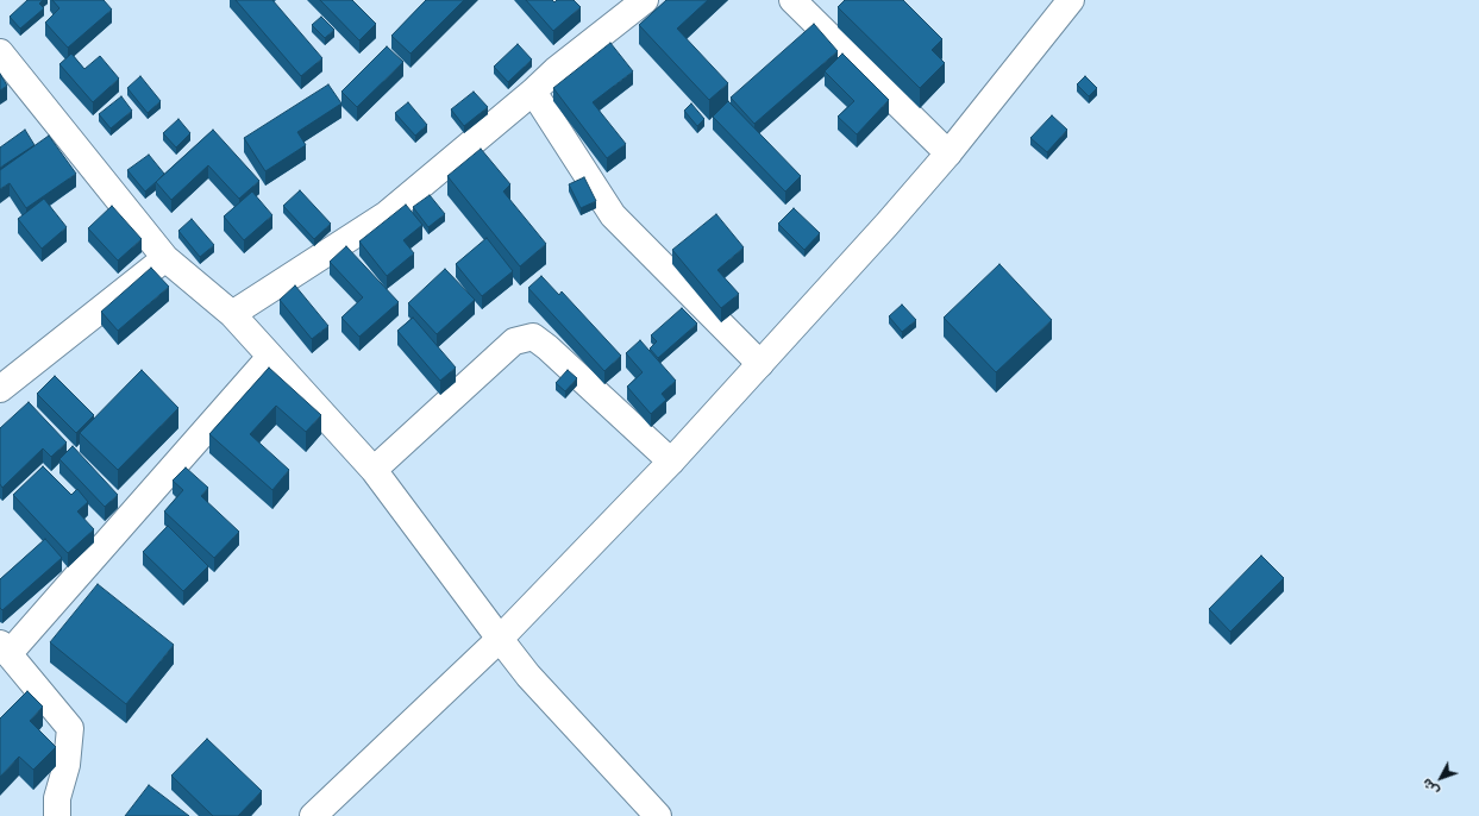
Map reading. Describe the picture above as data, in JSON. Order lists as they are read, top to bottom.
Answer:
{
  "north": "bottom left"
}
